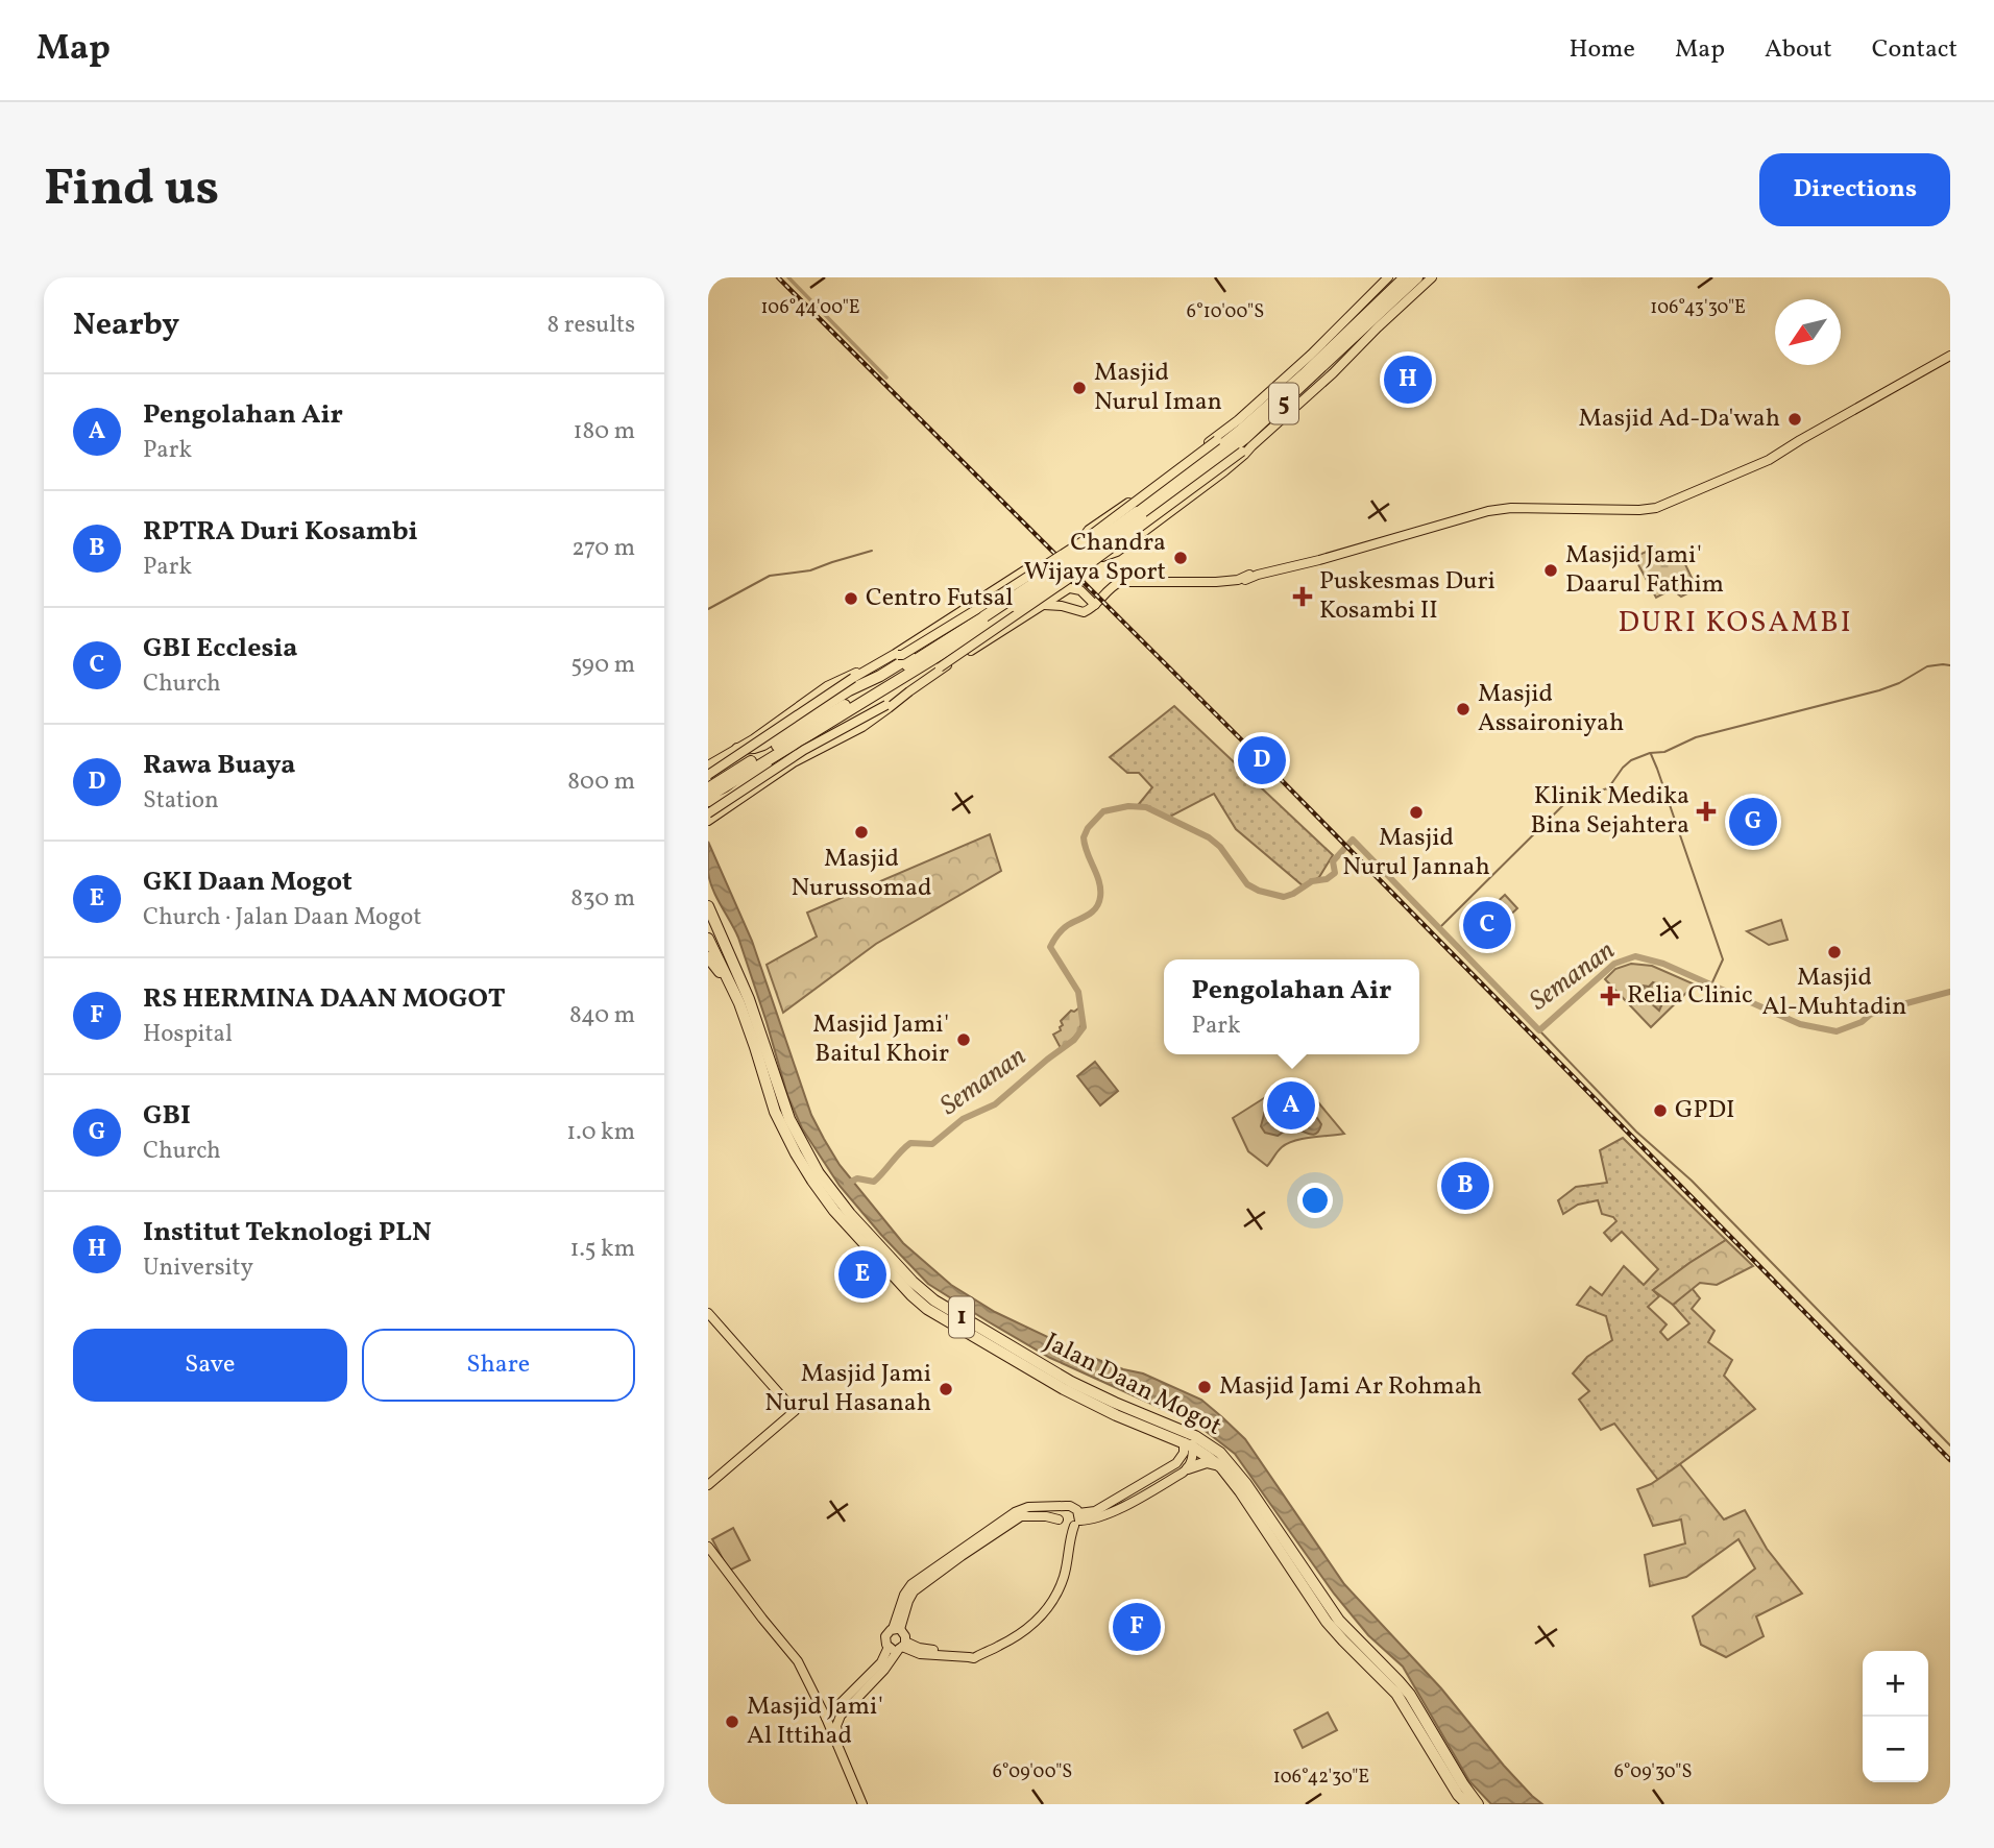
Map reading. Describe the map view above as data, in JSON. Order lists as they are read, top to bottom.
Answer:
{
  "streets": {
    "highway": ["5", "1", "Jalan Daan Mogot"]
  },
  "districts": ["DURI KOSAMBI"],
  "water": ["Semanan"],
  "places": {
    "other": [
      "Masjid Nurul Iman",
      "Masjid Ad-Da'wah",
      "Chandra Wijaya Sport",
      "Masjid Jami' Daarul Fathim",
      "Centro Futsal",
      "Masjid Assaironiyah",
      "Masjid Nurul Jannah",
      "Masjid Nurussomad",
      "Masjid Al-Muhtadin",
      "Masjid Jami' Baitul Khoir",
      "GPDI",
      "Masjid Jami Ar Rohmah",
      "Masjid Jami Nurul Hasanah",
      "Masjid Jami' Al Ittihad"
    ],
    "health": ["Puskesmas Duri Kosambi II", "Klinik Medika Bina Sejahtera", "Relia Clinic"]
  },
  "north": "bottom left",
  "page": {
    "header": "Map",
    "nav": [
      "Home",
      "Map",
      "About",
      "Contact"
    ],
    "buttons": [
      "Directions",
      ["Save", "Share"]
    ],
    "title": "Find us",
    "heading": ["Nearby", "8 results"],
    "pins": [
      "H",
      "D",
      "G",
      "C",
      "A",
      "B",
      "E",
      "F"
    ],
    "list": [
      {
        "mark": "A",
        "name": "Pengolahan Air",
        "note": "Park",
        "value": "180 m"
      },
      {
        "mark": "B",
        "name": "RPTRA Duri Kosambi",
        "note": "Park",
        "value": "270 m"
      },
      {
        "mark": "C",
        "name": "GBI Ecclesia",
        "note": "Church",
        "value": "590 m"
      },
      {
        "mark": "D",
        "name": "Rawa Buaya",
        "note": "Station",
        "value": "800 m"
      },
      {
        "mark": "E",
        "name": "GKI Daan Mogot",
        "note": "Church · Jalan Daan Mogot",
        "value": "830 m"
      },
      {
        "mark": "F",
        "name": "RS HERMINA DAAN MOGOT",
        "note": "Hospital",
        "value": "840 m"
      },
      {
        "mark": "G",
        "name": "GBI",
        "note": "Church",
        "value": "1.0 km"
      },
      {
        "mark": "H",
        "name": "Institut Teknologi PLN",
        "note": "University",
        "value": "1.5 km"
      }
    ],
    "popup": ["Pengolahan Air", "Park"],
    "map_buttons": ["+", "−"]
  },
  "coordinates": [
    "106°44'00\"E",
    "106°43'30\"E",
    "6°10'00\"S",
    "6°09'00\"S",
    "6°09'30\"S",
    "106°42'30\"E"
  ]
}
